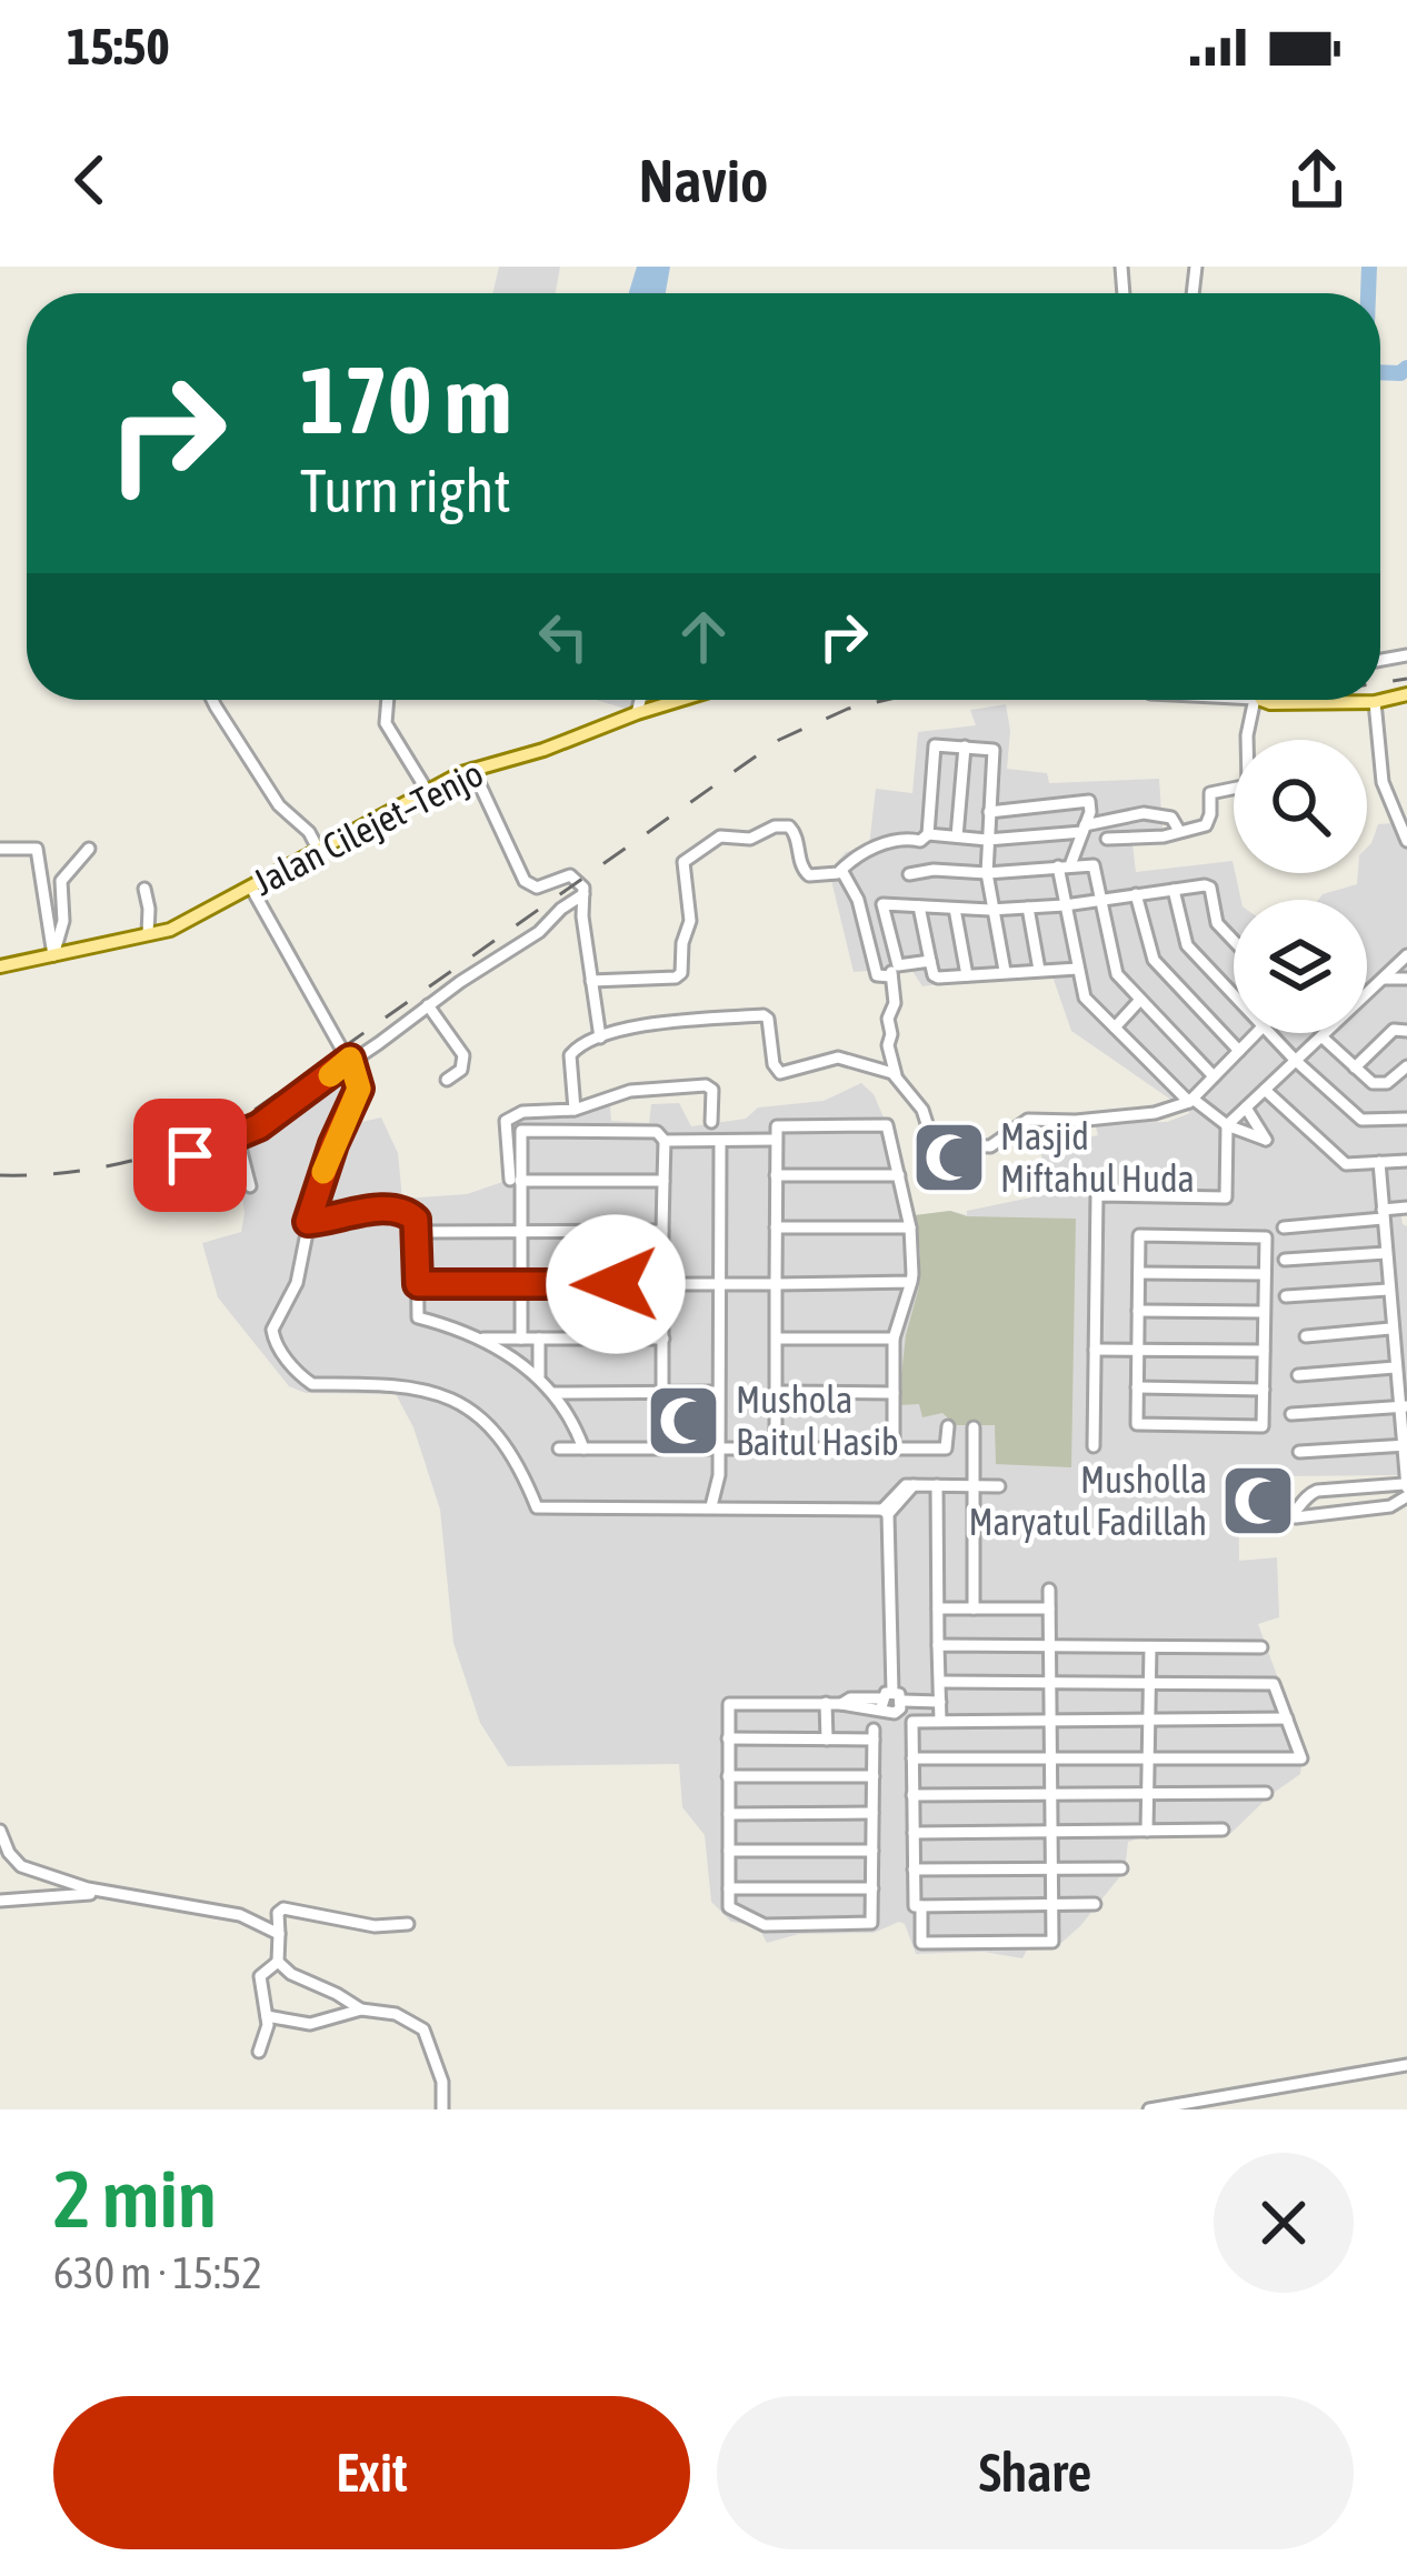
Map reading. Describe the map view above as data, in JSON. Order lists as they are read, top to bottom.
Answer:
{
  "streets": {
    "main road": ["Jalan Cilejet–Tenjo"]
  },
  "places": {
    "mosque": ["Masjid Miftahul Huda", "Mushola Baitul Hasib", "Musholla Maryatul Fadillah"]
  },
  "page": {
    "status": "15:50",
    "header": "Navio",
    "turn": ["170 m", "Turn right"],
    "heading": ["2 min", "630 m · 15:52"],
    "buttons": ["Exit", "Share"]
  }
}
